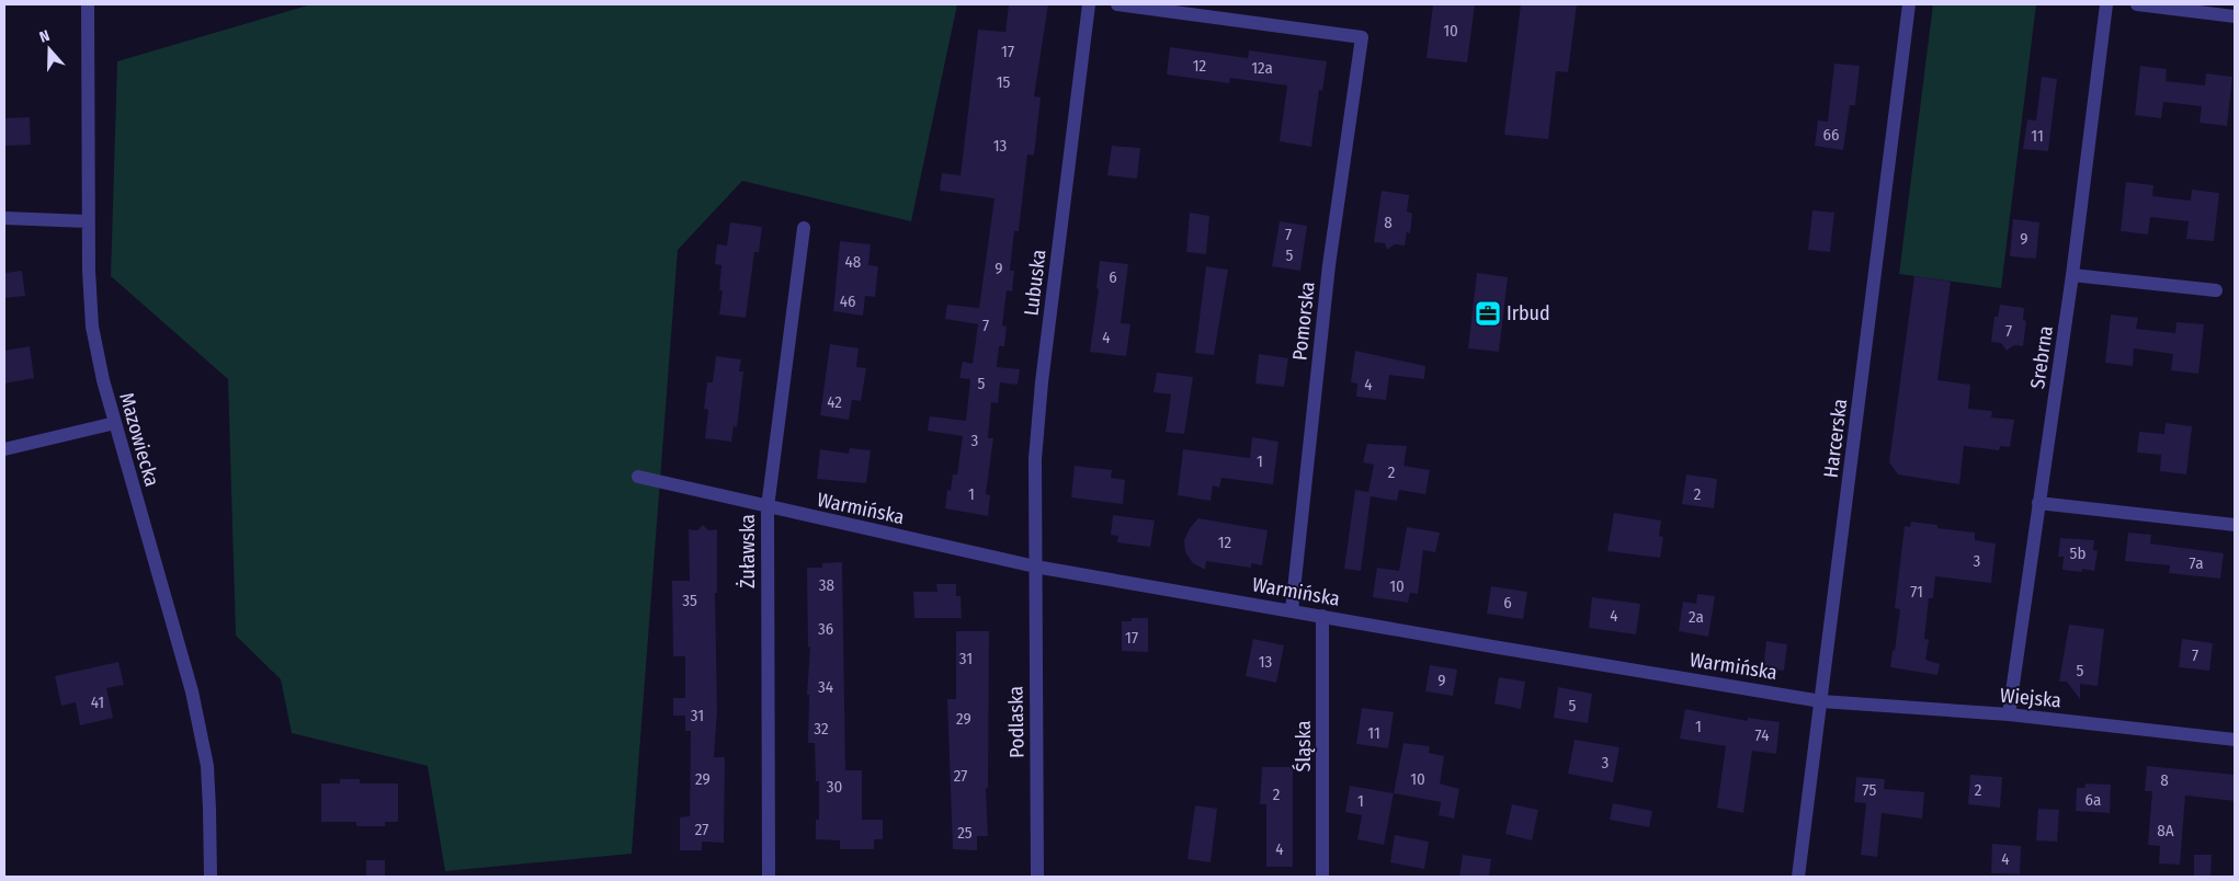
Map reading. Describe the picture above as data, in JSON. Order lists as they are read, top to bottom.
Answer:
{
  "streets": {
    "street": [
      "Lubuska",
      "Pomorska",
      "Srebrna",
      "Harcerska",
      "Mazowiecka",
      "Warmińska",
      "Żuławska",
      "Wiejska",
      "Podlaska",
      "Śląska"
    ]
  },
  "crossings": [
    ["Lubuska", "Warmińska"],
    ["Lubuska", "Podlaska"],
    ["Pomorska", "Warmińska"],
    ["Srebrna", "Wiejska"],
    ["Harcerska", "Warmińska"],
    ["Harcerska", "Wiejska"],
    ["Warmińska", "Żuławska"],
    ["Warmińska", "Wiejska"],
    ["Warmińska", "Podlaska"],
    ["Warmińska", "Śląska"]
  ],
  "places": {
    "office": ["Irbud"]
  },
  "house_numbers": [
    "10",
    "17",
    "12",
    "12a",
    "15",
    "66",
    "11",
    "13",
    "8",
    "7",
    "9",
    "5",
    "48",
    "9",
    "6",
    "46",
    "7",
    "7",
    "4",
    "5",
    "4",
    "42",
    "3",
    "1",
    "2",
    "1",
    "2",
    "12",
    "5b",
    "3",
    "7a",
    "38",
    "10",
    "71",
    "35",
    "6",
    "4",
    "2a",
    "36",
    "17",
    "7",
    "31",
    "13",
    "5",
    "9",
    "34",
    "41",
    "5",
    "31",
    "29",
    "1",
    "32",
    "11",
    "74",
    "3",
    "27",
    "29",
    "10",
    "8",
    "30",
    "75",
    "2",
    "2",
    "6a",
    "1",
    "27",
    "8A",
    "25",
    "4",
    "4"
  ],
  "north": "top"
}
